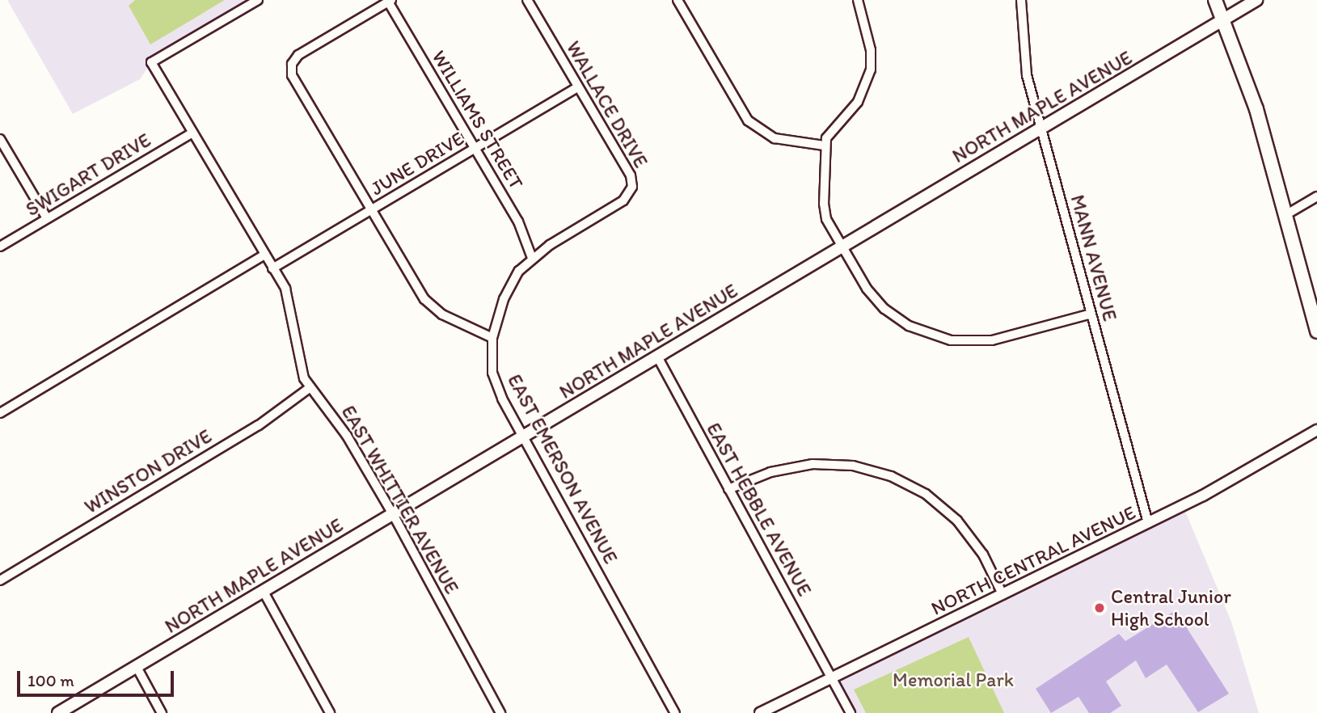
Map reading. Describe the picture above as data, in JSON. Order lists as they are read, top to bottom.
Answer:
{
  "streets": {
    "main road": ["NORTH MAPLE AVENUE"],
    "street": [
      "WALLACE DRIVE",
      "WILLIAMS STREET",
      "JUNE DRIVE",
      "SWIGART DRIVE",
      "MANN AVENUE",
      "EAST EMERSON AVENUE",
      "WINSTON DRIVE",
      "EAST WHITTIER AVENUE",
      "EAST HEBBLE AVENUE",
      "NORTH CENTRAL AVENUE"
    ]
  },
  "crossings": [
    ["WALLACE DRIVE", "WILLIAMS STREET"],
    ["WALLACE DRIVE", "JUNE DRIVE"],
    ["WALLACE DRIVE", "EAST EMERSON AVENUE"],
    ["NORTH MAPLE AVENUE", "MANN AVENUE"],
    ["NORTH MAPLE AVENUE", "EAST EMERSON AVENUE"],
    ["NORTH MAPLE AVENUE", "EAST WHITTIER AVENUE"],
    ["NORTH MAPLE AVENUE", "EAST HEBBLE AVENUE"],
    ["WILLIAMS STREET", "JUNE DRIVE"],
    ["JUNE DRIVE", "EAST WHITTIER AVENUE"],
    ["MANN AVENUE", "NORTH CENTRAL AVENUE"],
    ["WINSTON DRIVE", "EAST WHITTIER AVENUE"],
    ["EAST HEBBLE AVENUE", "NORTH CENTRAL AVENUE"]
  ],
  "parks": ["Memorial Park"],
  "places": ["Central Junior High School"],
  "scale_bar": "100 m"
}
